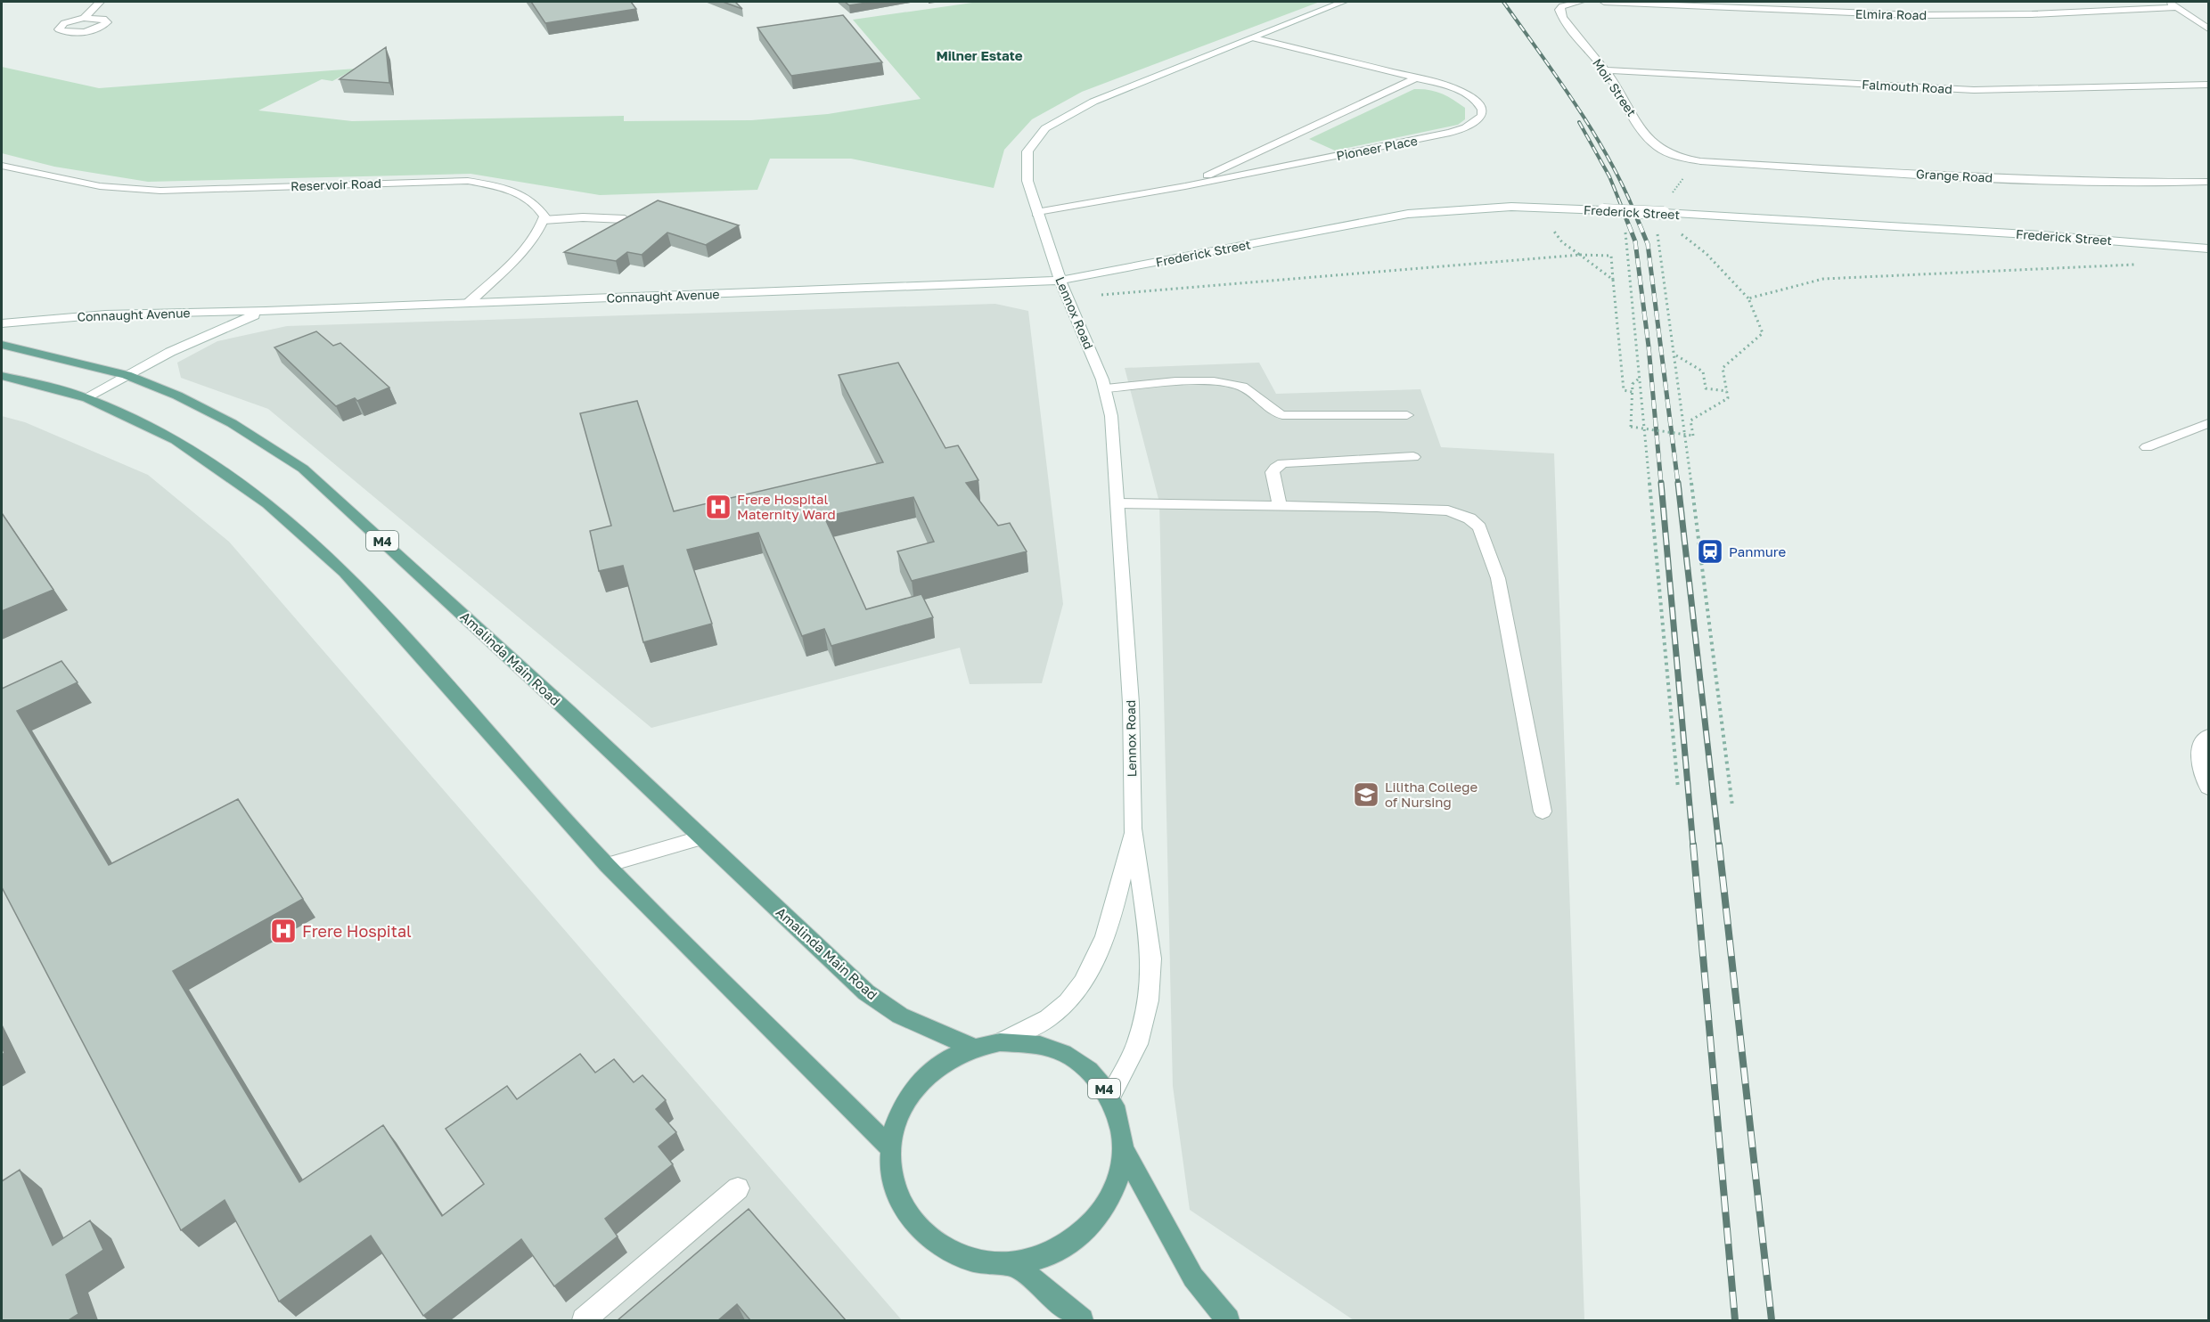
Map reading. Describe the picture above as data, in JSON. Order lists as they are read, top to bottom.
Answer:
{
  "streets": {
    "main road": ["M4", "Amalinda Main Road"],
    "street": [
      "Elmira Road",
      "Falmouth Road",
      "Moir Street",
      "Pioneer Place",
      "Grange Road",
      "Reservoir Road",
      "Frederick Street",
      "Connaught Avenue",
      "Lennox Road"
    ]
  },
  "crossings": [
    ["Falmouth Road", "Moir Street"],
    ["Moir Street", "Grange Road"],
    ["Pioneer Place", "Lennox Road"],
    ["Frederick Street", "Connaught Avenue"],
    ["Frederick Street", "Lennox Road"],
    ["Connaught Avenue", "Lennox Road"],
    ["Connaught Avenue", "Amalinda Main Road"],
    ["Lennox Road", "M4"],
    ["M4", "Amalinda Main Road"]
  ],
  "districts": ["Milner Estate"],
  "places": {
    "hospital": ["Frere Hospital Maternity Ward", "Frere Hospital"],
    "station": ["Panmure"],
    "school or university": ["Lilitha College of Nursing"]
  }
}
